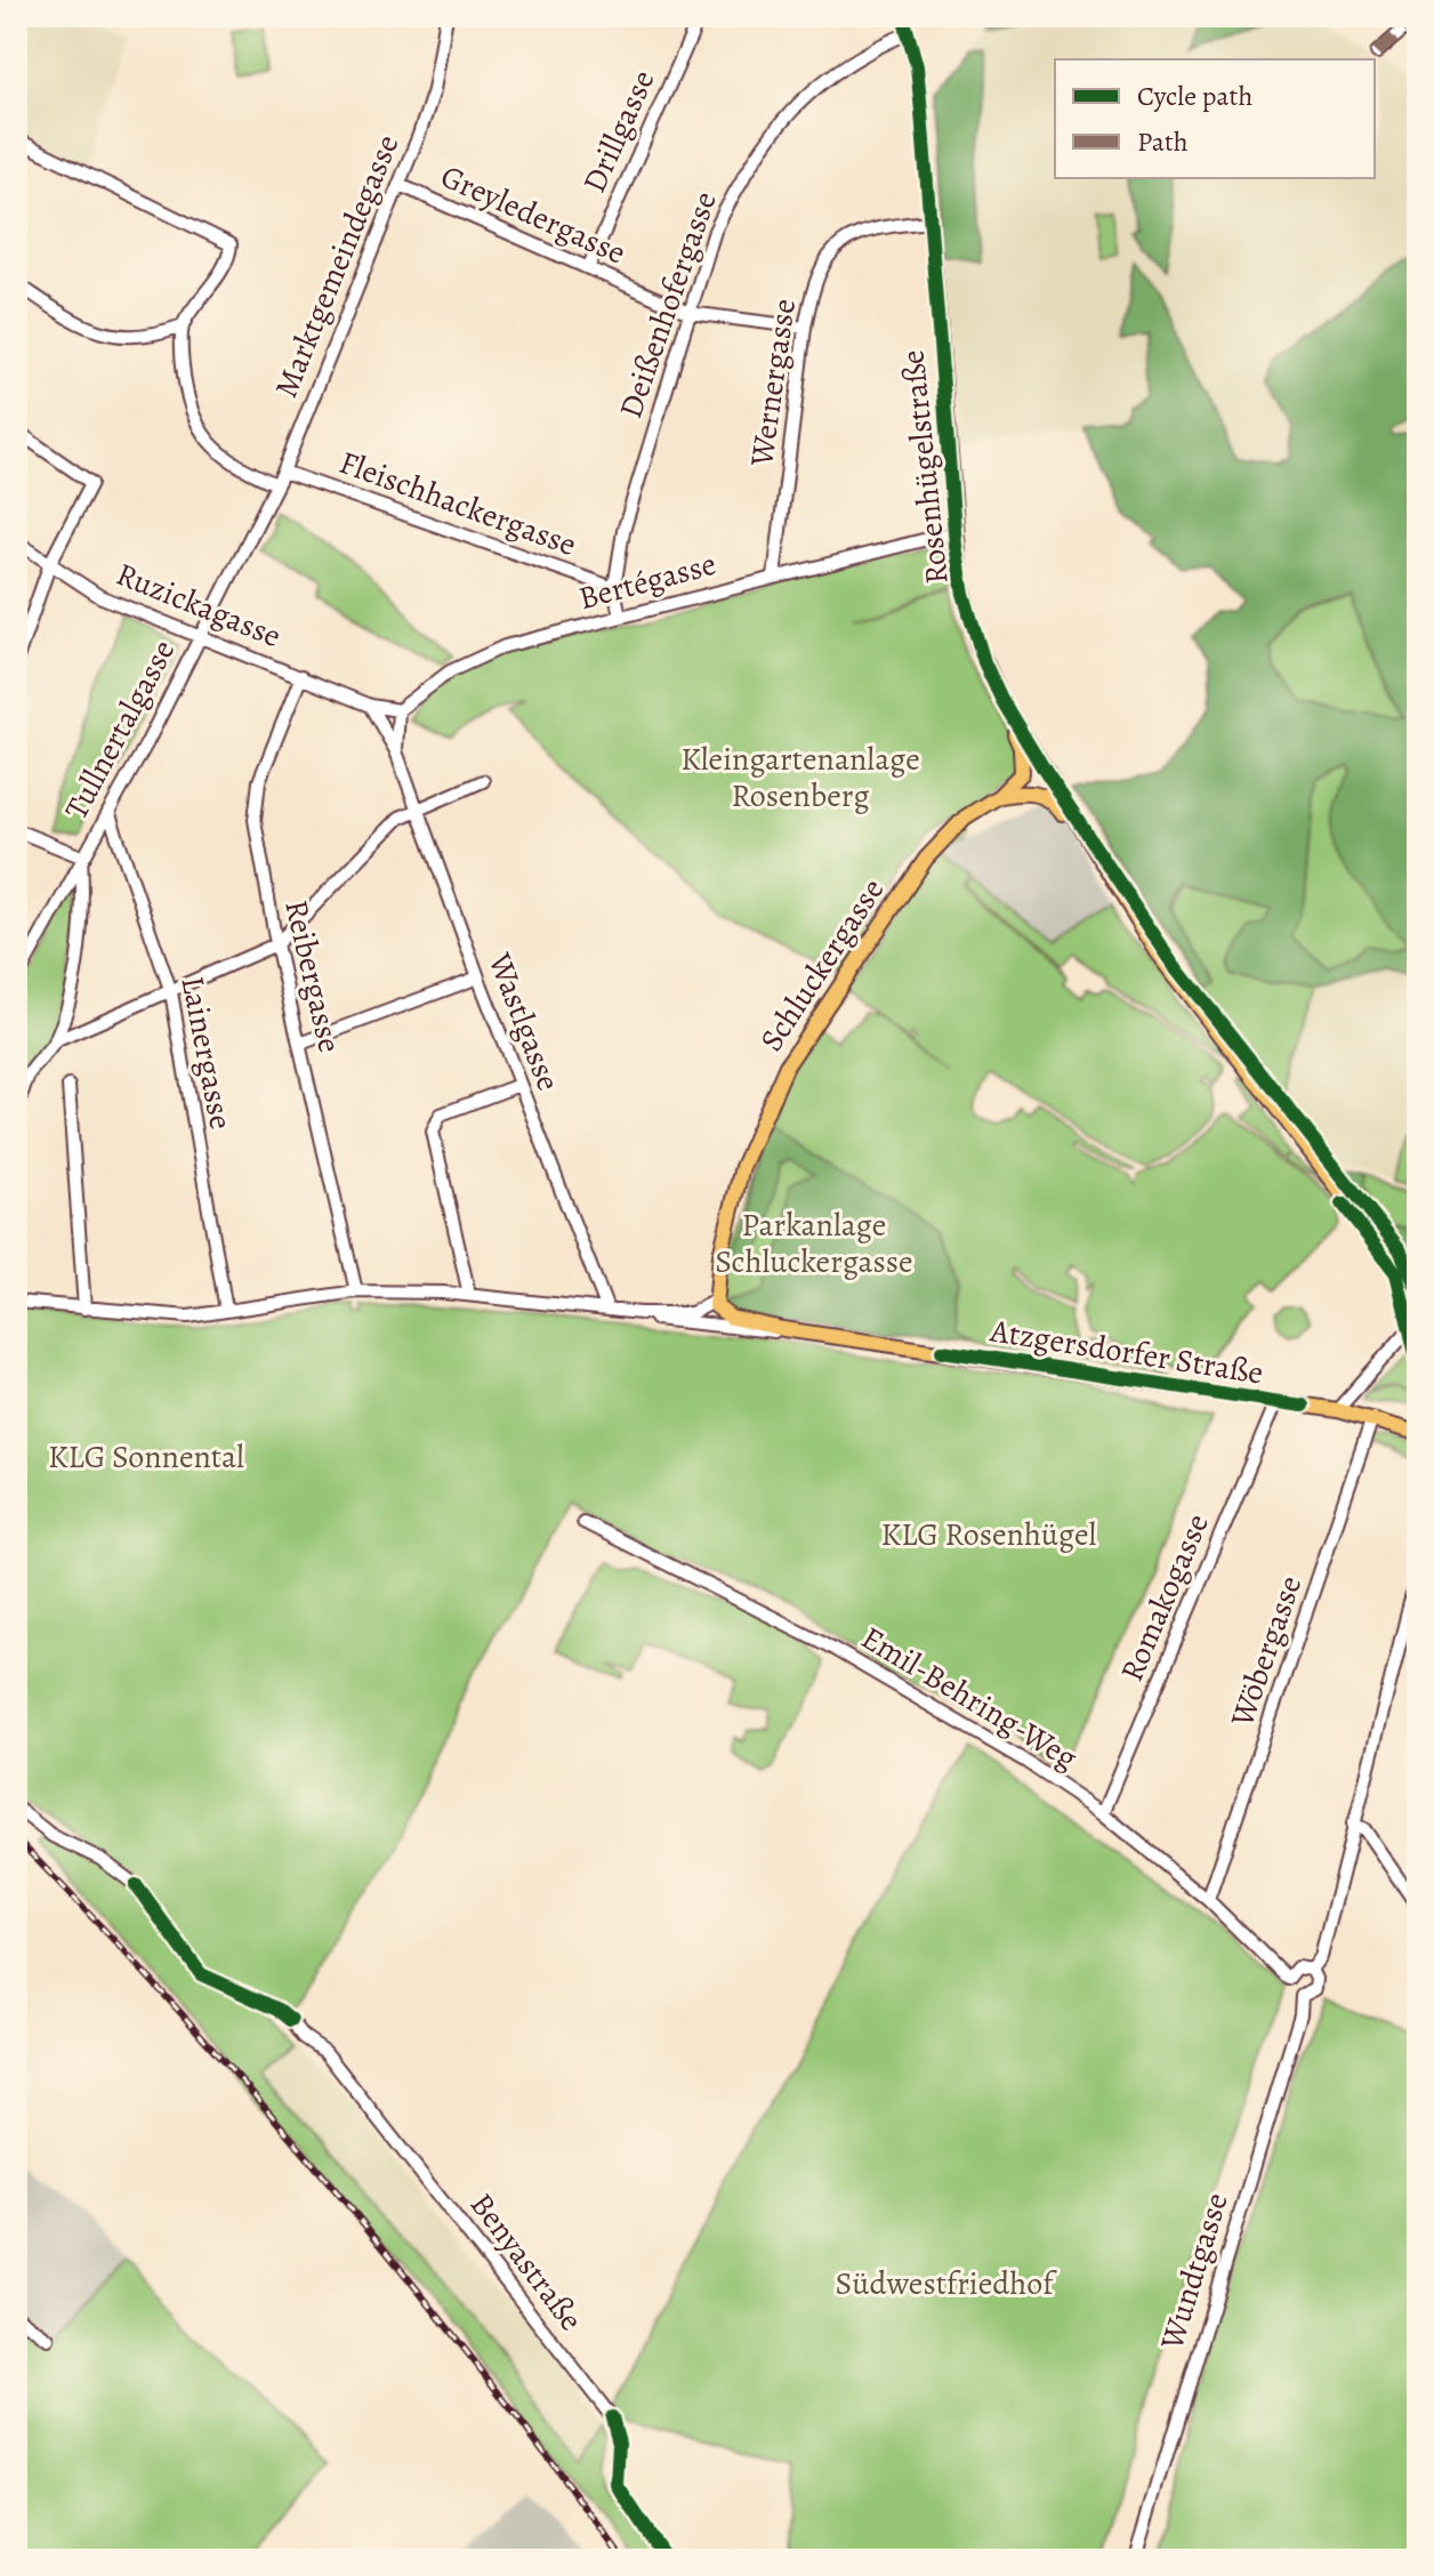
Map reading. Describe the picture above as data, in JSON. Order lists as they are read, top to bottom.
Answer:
{
  "streets": {
    "main road": ["Rosenhügelstraße", "Schluckergasse", "Atzgersdorfer Straße"],
    "street": [
      "Drillgasse",
      "Greyledergasse",
      "Marktgemeindegasse",
      "Deißenhofergasse",
      "Wernergasse",
      "Fleischhackergasse",
      "Bertégasse",
      "Ruzickagasse",
      "Tullnertalgasse",
      "Reibergasse",
      "Wastlgasse",
      "Lainergasse",
      "Romakogasse",
      "Wöbergasse",
      "Emil-Behring-Weg",
      "Benyastraße",
      "Wundtgasse"
    ]
  },
  "crossings": [
    ["Drillgasse", "Greyledergasse"],
    ["Greyledergasse", "Marktgemeindegasse"],
    ["Greyledergasse", "Deißenhofergasse"],
    ["Greyledergasse", "Wernergasse"],
    ["Marktgemeindegasse", "Fleischhackergasse"],
    ["Marktgemeindegasse", "Tullnertalgasse"],
    ["Deißenhofergasse", "Rosenhügelstraße"],
    ["Deißenhofergasse", "Fleischhackergasse"],
    ["Deißenhofergasse", "Bertégasse"],
    ["Wernergasse", "Rosenhügelstraße"],
    ["Wernergasse", "Bertégasse"],
    ["Rosenhügelstraße", "Bertégasse"],
    ["Rosenhügelstraße", "Schluckergasse"],
    ["Bertégasse", "Wastlgasse"],
    ["Ruzickagasse", "Tullnertalgasse"],
    ["Ruzickagasse", "Reibergasse"],
    ["Ruzickagasse", "Wastlgasse"],
    ["Tullnertalgasse", "Lainergasse"],
    ["Schluckergasse", "Atzgersdorfer Straße"],
    ["Reibergasse", "Atzgersdorfer Straße"],
    ["Wastlgasse", "Atzgersdorfer Straße"],
    ["Lainergasse", "Atzgersdorfer Straße"],
    ["Atzgersdorfer Straße", "Romakogasse"],
    ["Atzgersdorfer Straße", "Wöbergasse"],
    ["Romakogasse", "Emil-Behring-Weg"],
    ["Wöbergasse", "Emil-Behring-Weg"],
    ["Emil-Behring-Weg", "Wundtgasse"]
  ],
  "parks": [
    "Kleingartenanlage Rosenberg",
    "Parkanlage Schluckergasse",
    "KLG Sonnental",
    "KLG Rosenhügel",
    "Südwestfriedhof"
  ],
  "legend": ["Cycle path", "Path"]
}
